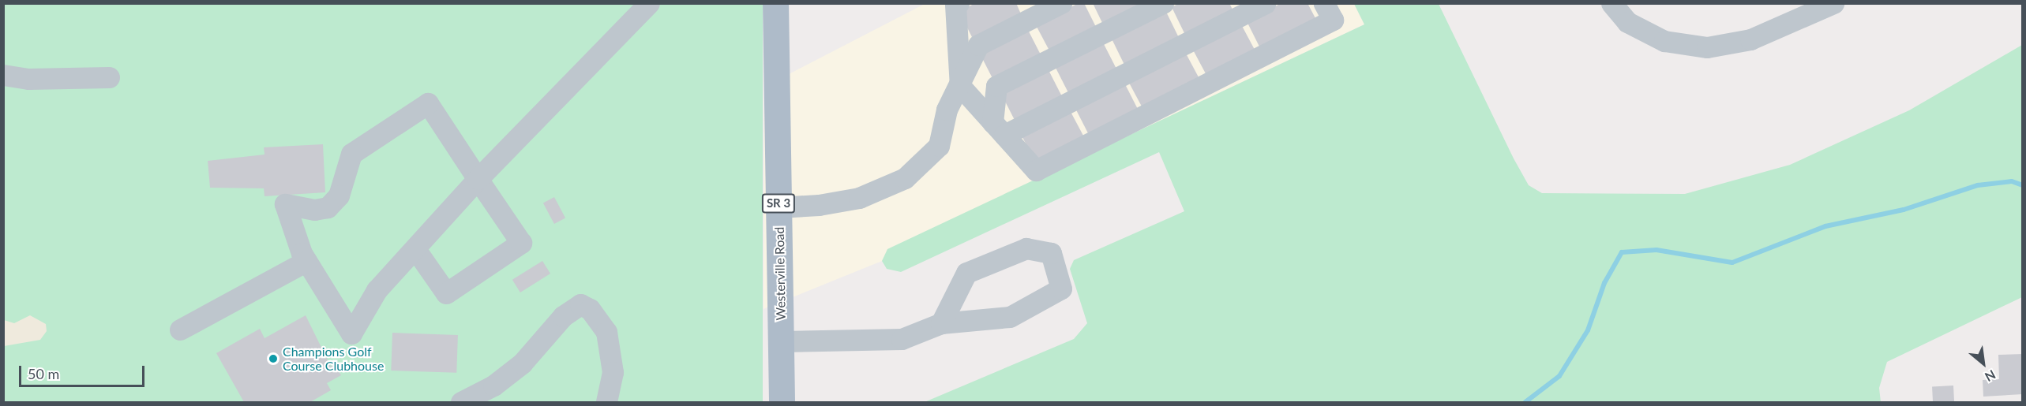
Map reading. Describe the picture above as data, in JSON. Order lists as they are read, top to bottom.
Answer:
{
  "streets": {
    "main road": ["SR 3", "Westerville Road"]
  },
  "places": ["Champions Golf Course Clubhouse"],
  "scale_bar": "50 m",
  "north": "bottom right"
}
